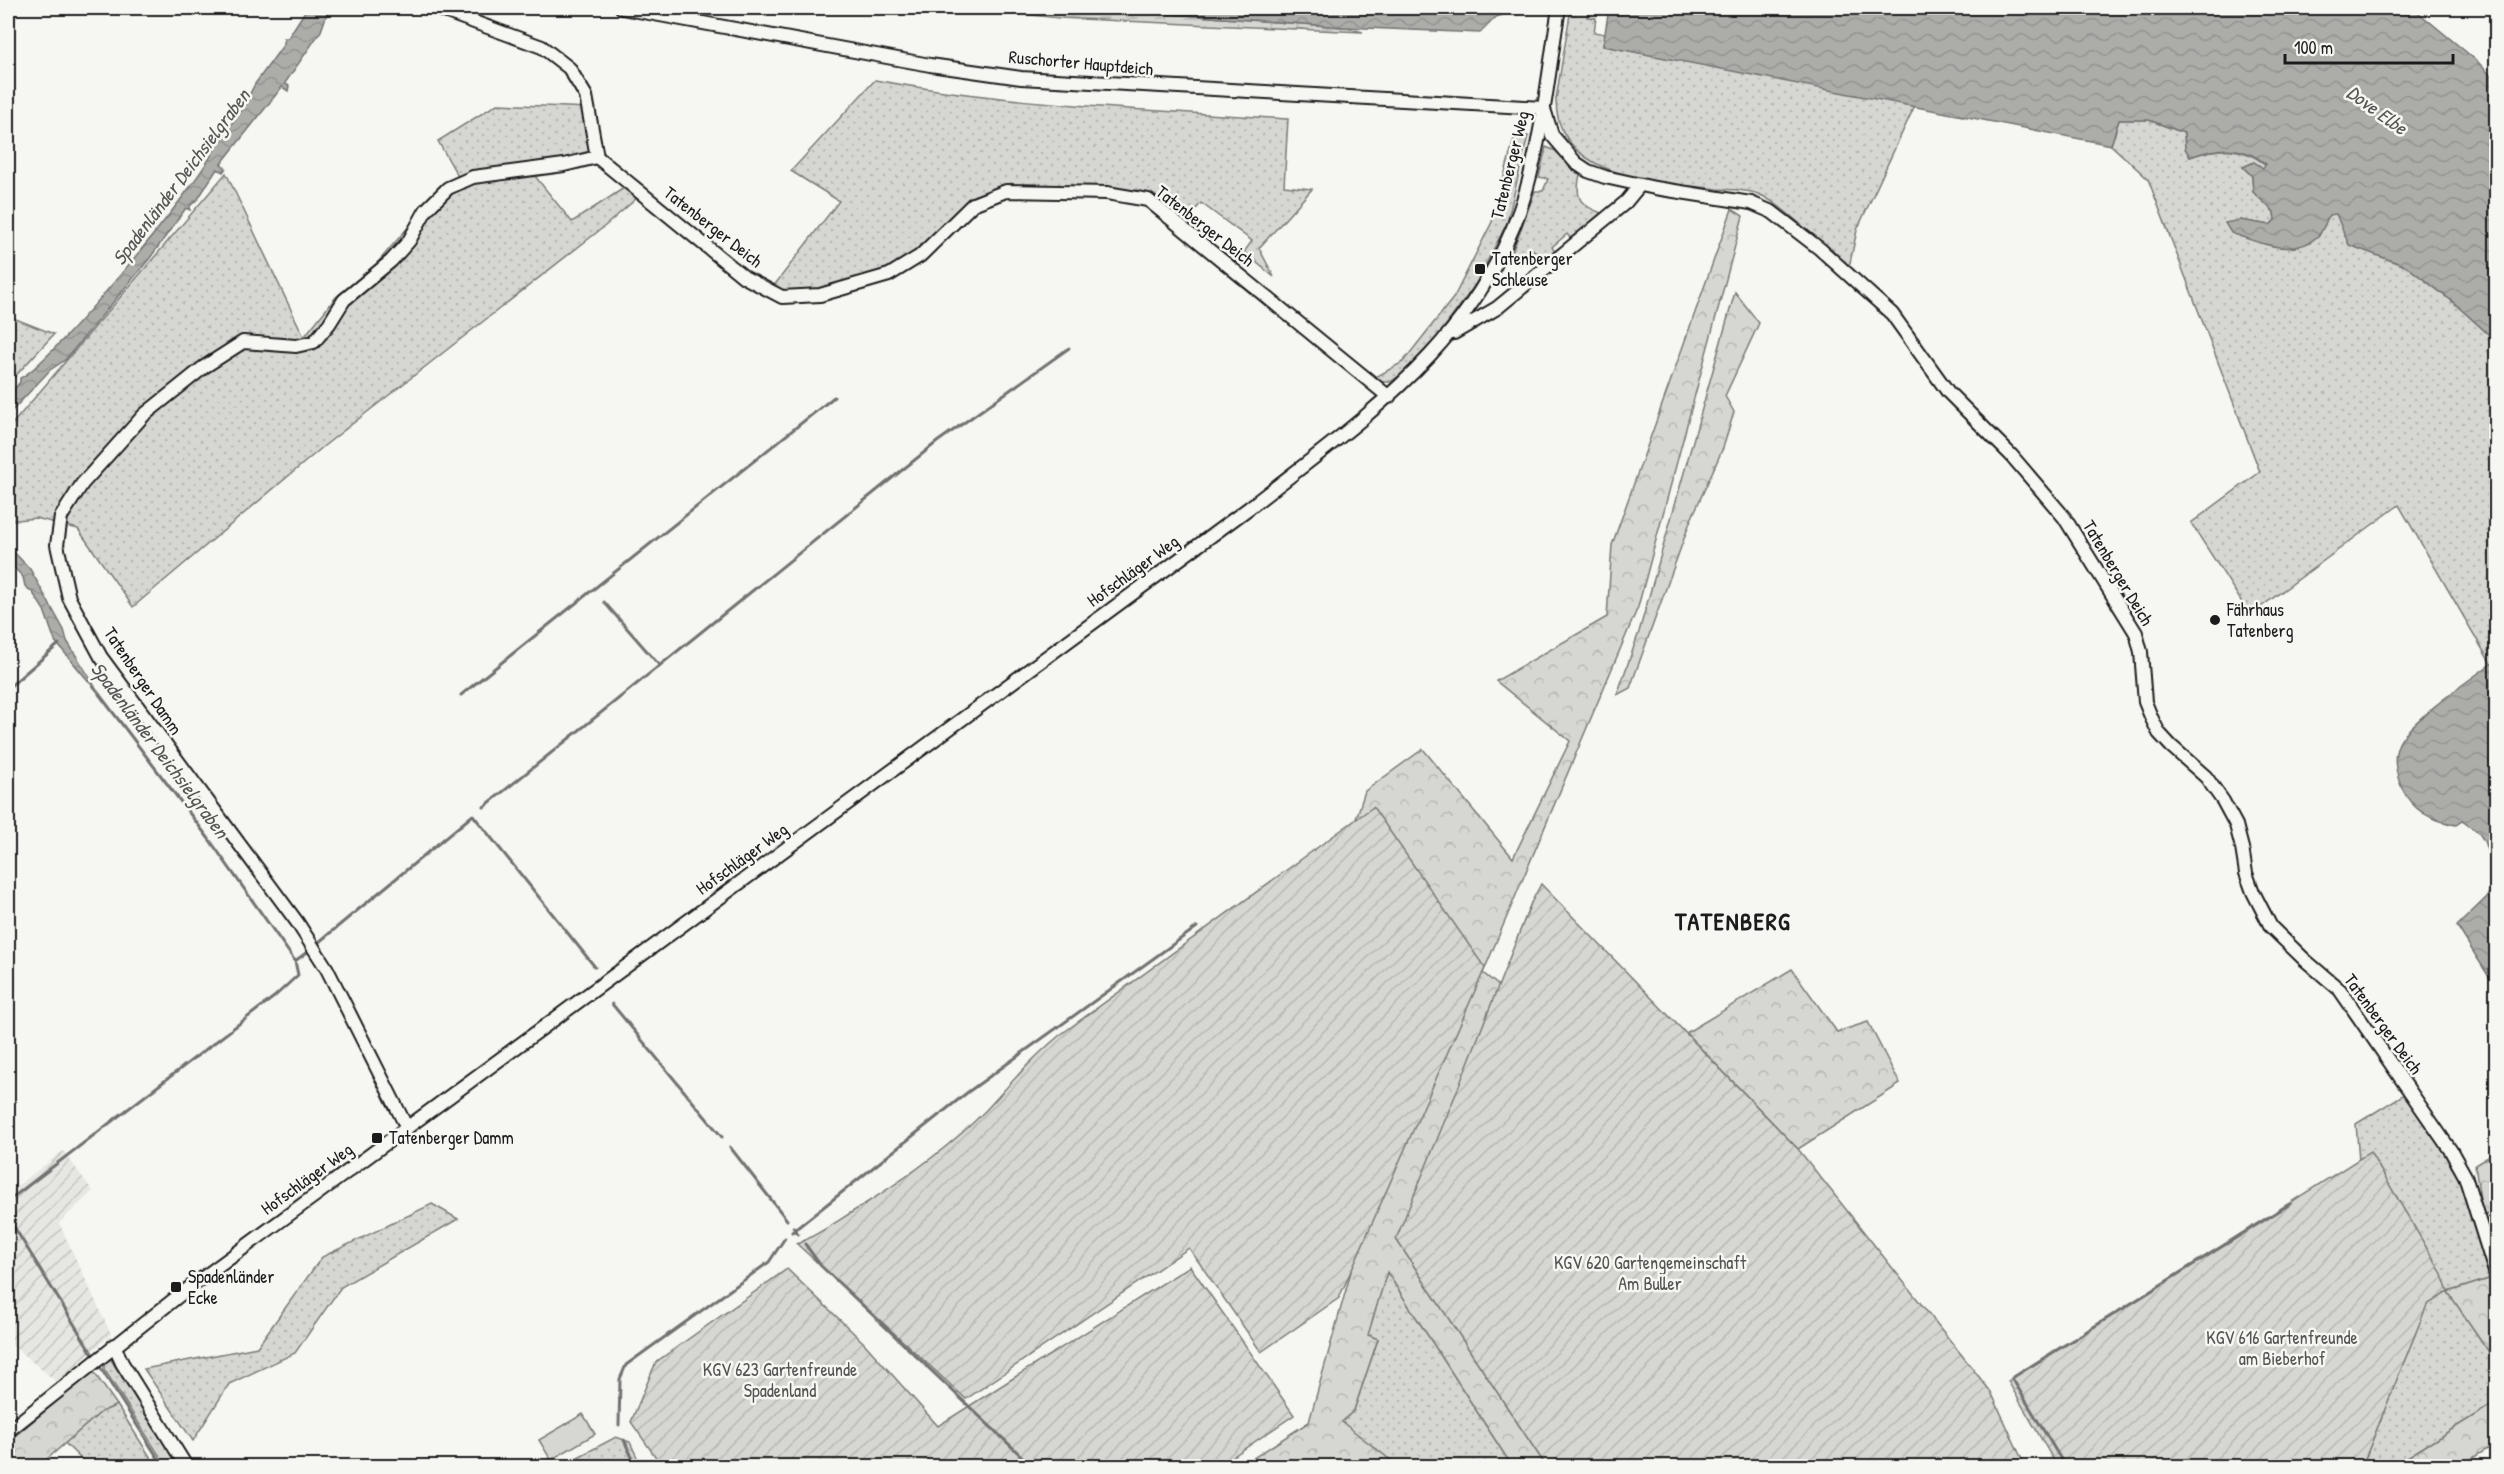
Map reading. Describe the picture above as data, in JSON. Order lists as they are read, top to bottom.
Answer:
{
  "streets": {
    "street": [
      "Ruschorter Hauptdeich",
      "Tatenberger Weg",
      "Tatenberger Deich",
      "Hofschläger Weg",
      "Tatenberger Damm"
    ]
  },
  "crossings": [
    ["Ruschorter Hauptdeich", "Tatenberger Weg"],
    ["Ruschorter Hauptdeich", "Tatenberger Deich"],
    ["Tatenberger Weg", "Tatenberger Deich"],
    ["Tatenberger Weg", "Hofschläger Weg"],
    ["Tatenberger Deich", "Hofschläger Weg"],
    ["Tatenberger Deich", "Tatenberger Damm"],
    ["Hofschläger Weg", "Tatenberger Damm"]
  ],
  "districts": ["TATENBERG"],
  "water": ["Dove Elbe", "Spadenländer Deichsielgraben"],
  "parks": ["KGV 620 Gartengemeinschaft Am Buller", "KGV 616 Gartenfreunde am Bieberhof", "KGV 623 Gartenfreunde Spadenland"],
  "places": {
    "transit": ["Tatenberger Schleuse", "Tatenberger Damm", "Spadenländer Ecke"],
    "other": ["Fährhaus Tatenberg"]
  },
  "scale_bar": "100 m"
}
